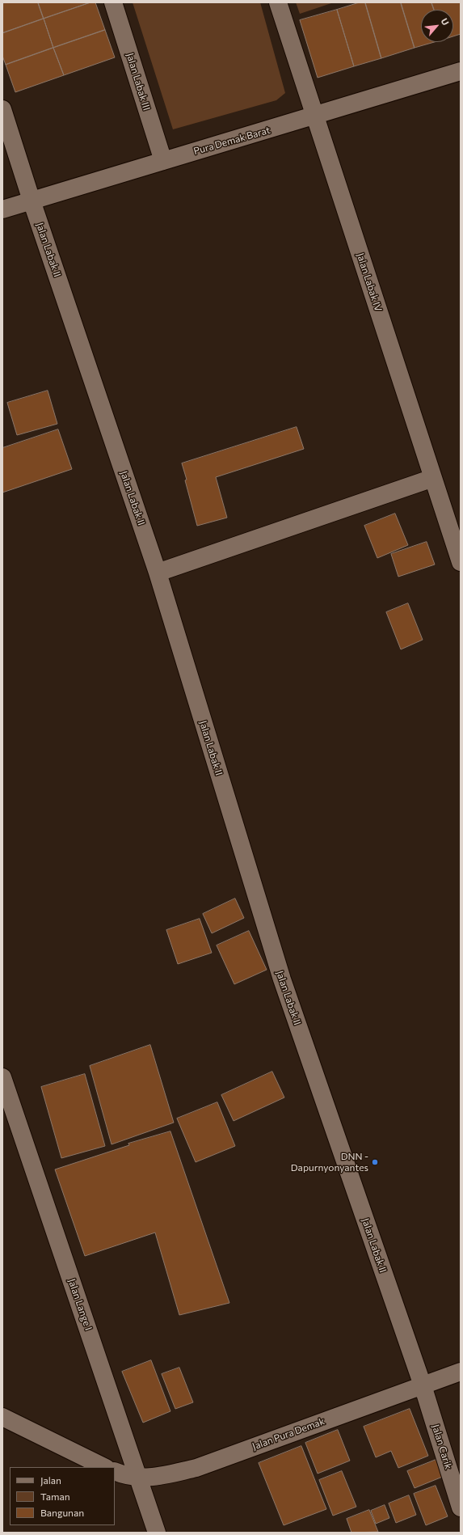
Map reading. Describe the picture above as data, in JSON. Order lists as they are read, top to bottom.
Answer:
{
  "streets": {
    "street": [
      "Jalan Labak III",
      "Pura Demak Barat",
      "Jalan Labak II",
      "Jalan Labak IV",
      "Jalan Lange I",
      "Jalan Pura Demak",
      "Jalan Carik"
    ]
  },
  "crossings": [
    ["Jalan Labak III", "Pura Demak Barat"],
    ["Pura Demak Barat", "Jalan Labak II"],
    ["Pura Demak Barat", "Jalan Labak IV"],
    ["Jalan Labak II", "Jalan Pura Demak"],
    ["Jalan Labak II", "Jalan Carik"],
    ["Jalan Lange I", "Jalan Pura Demak"],
    ["Jalan Pura Demak", "Jalan Carik"]
  ],
  "places": ["DNN - Dapurnyonyantes"],
  "legend": ["Jalan", "Taman", "Bangunan"],
  "north": "top right"
}
